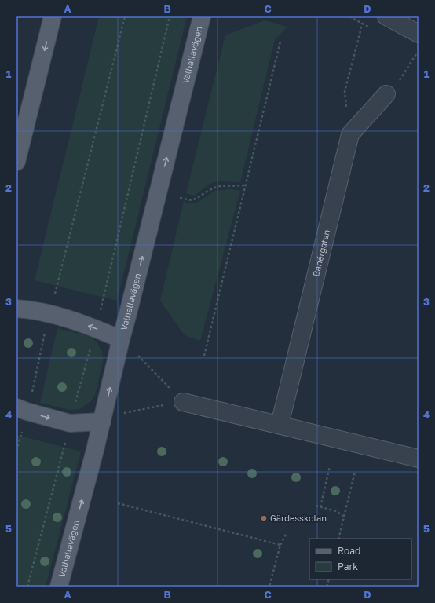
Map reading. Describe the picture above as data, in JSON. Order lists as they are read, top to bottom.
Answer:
{
  "streets": {
    "main road": ["Valhallavägen"],
    "street": ["Banérgatan"]
  },
  "one_way": ["Valhallavägen"],
  "places": ["Gärdesskolan"],
  "legend": ["Road", "Park"],
  "grid": {
    "columns": [
      "A",
      "B",
      "C",
      "D"
    ],
    "rows": [
      "1",
      "2",
      "3",
      "4",
      "5"
    ]
  }
}
